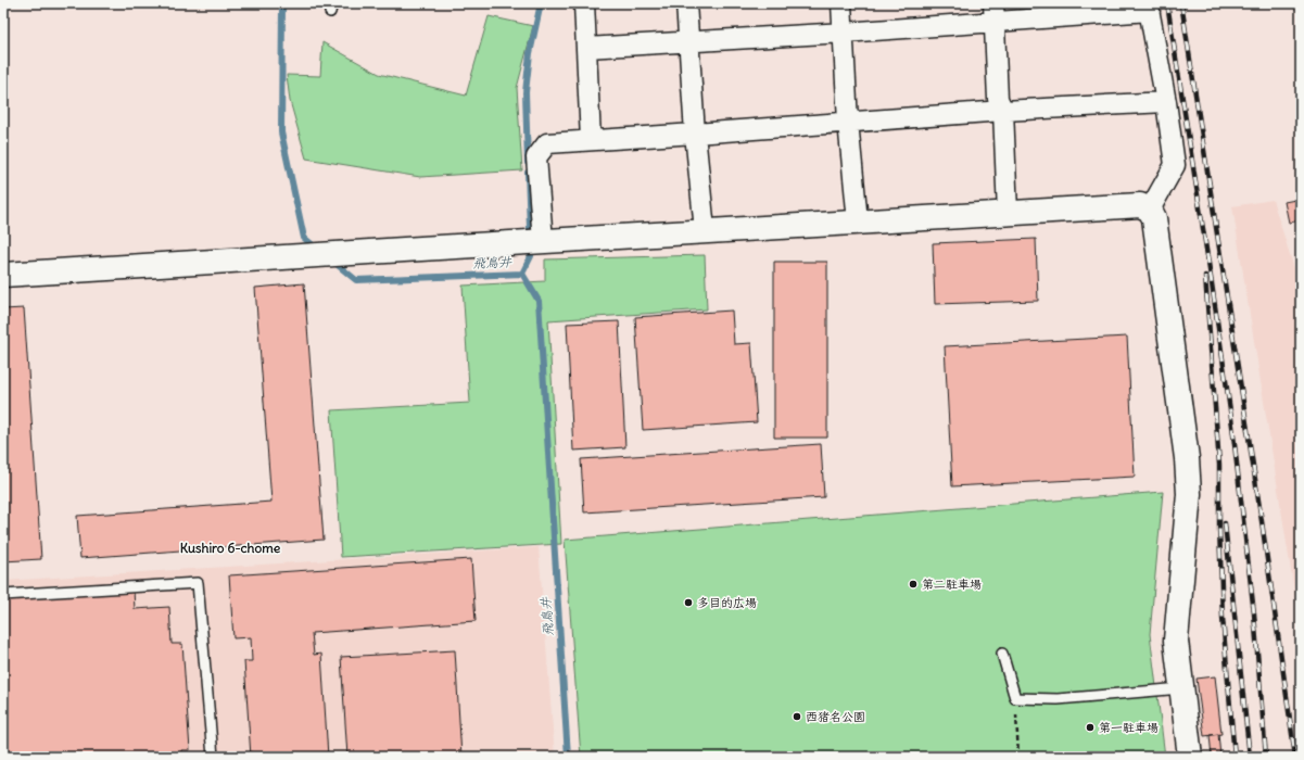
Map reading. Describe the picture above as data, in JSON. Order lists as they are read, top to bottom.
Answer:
{
  "districts": ["Kushiro 6-chome"],
  "water": ["飛鳥井"],
  "places": [
    "第二駐車場",
    "多目的広場",
    "西猪名公園",
    "第一駐車場"
  ]
}
